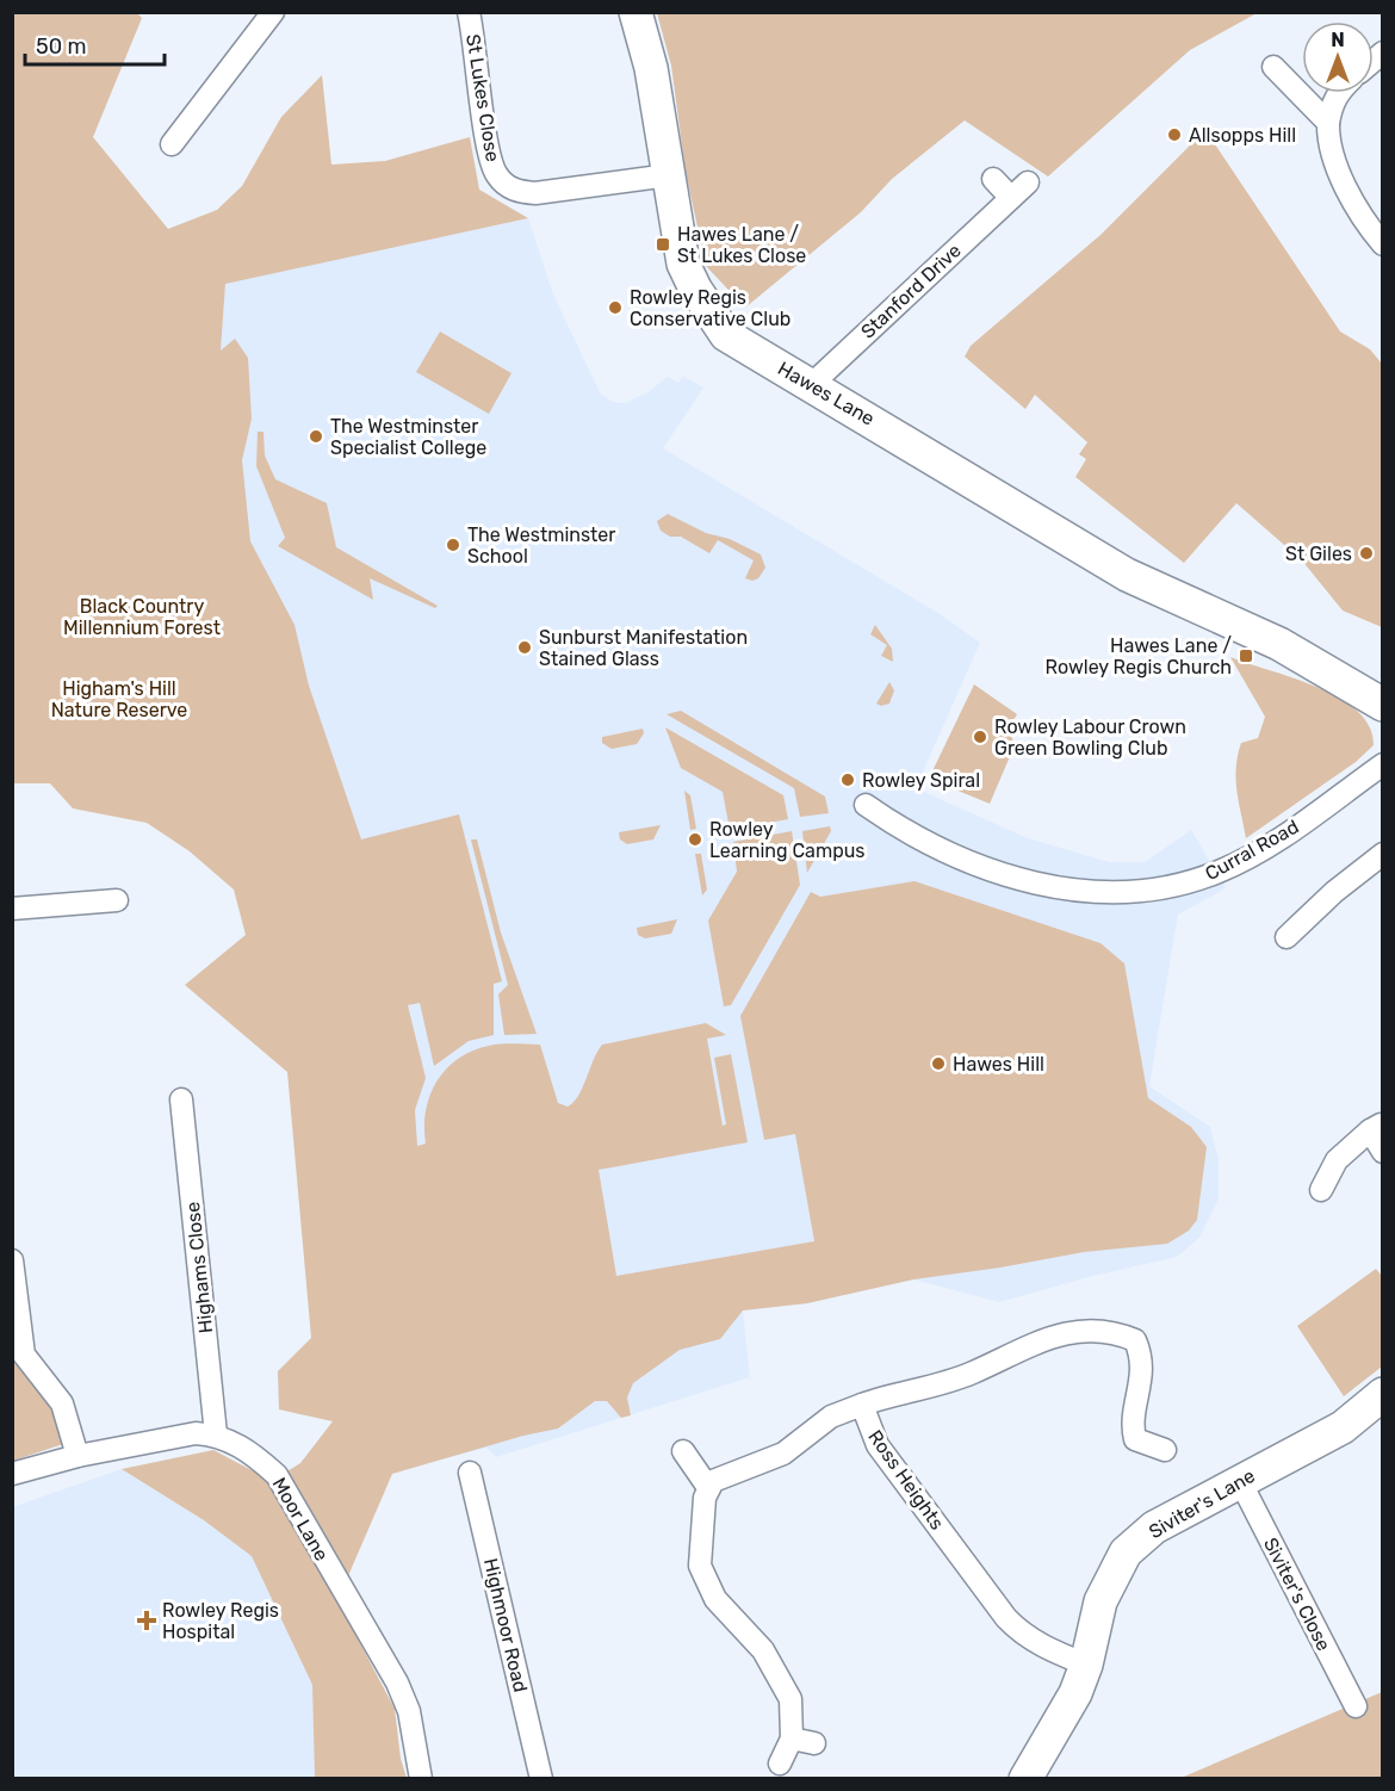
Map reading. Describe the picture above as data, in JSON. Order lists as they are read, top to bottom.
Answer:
{
  "streets": {
    "main road": ["Hawes Lane", "Siviter's Lane"],
    "street": [
      "St Lukes Close",
      "Stanford Drive",
      "Curral Road",
      "Highams Close",
      "Ross Heights",
      "Moor Lane",
      "Siviter's Close",
      "Highmoor Road"
    ]
  },
  "crossings": [
    ["St Lukes Close", "Hawes Lane"],
    ["Stanford Drive", "Hawes Lane"],
    ["Highams Close", "Moor Lane"],
    ["Ross Heights", "Siviter's Lane"],
    ["Siviter's Lane", "Siviter's Close"]
  ],
  "parks": ["Black Country Millennium Forest", "Higham's Hill Nature Reserve"],
  "places": {
    "other": [
      "Allsopps Hill",
      "Rowley Regis Conservative Club",
      "The Westminster Specialist College",
      "The Westminster School",
      "St Giles",
      "Sunburst Manifestation Stained Glass",
      "Rowley Labour Crown Green Bowling Club",
      "Rowley Spiral",
      "Rowley Learning Campus",
      "Hawes Hill"
    ],
    "transit": ["Hawes Lane / St Lukes Close", "Hawes Lane / Rowley Regis Church"],
    "health": ["Rowley Regis Hospital"]
  },
  "scale_bar": "50 m",
  "north": "top"
}
